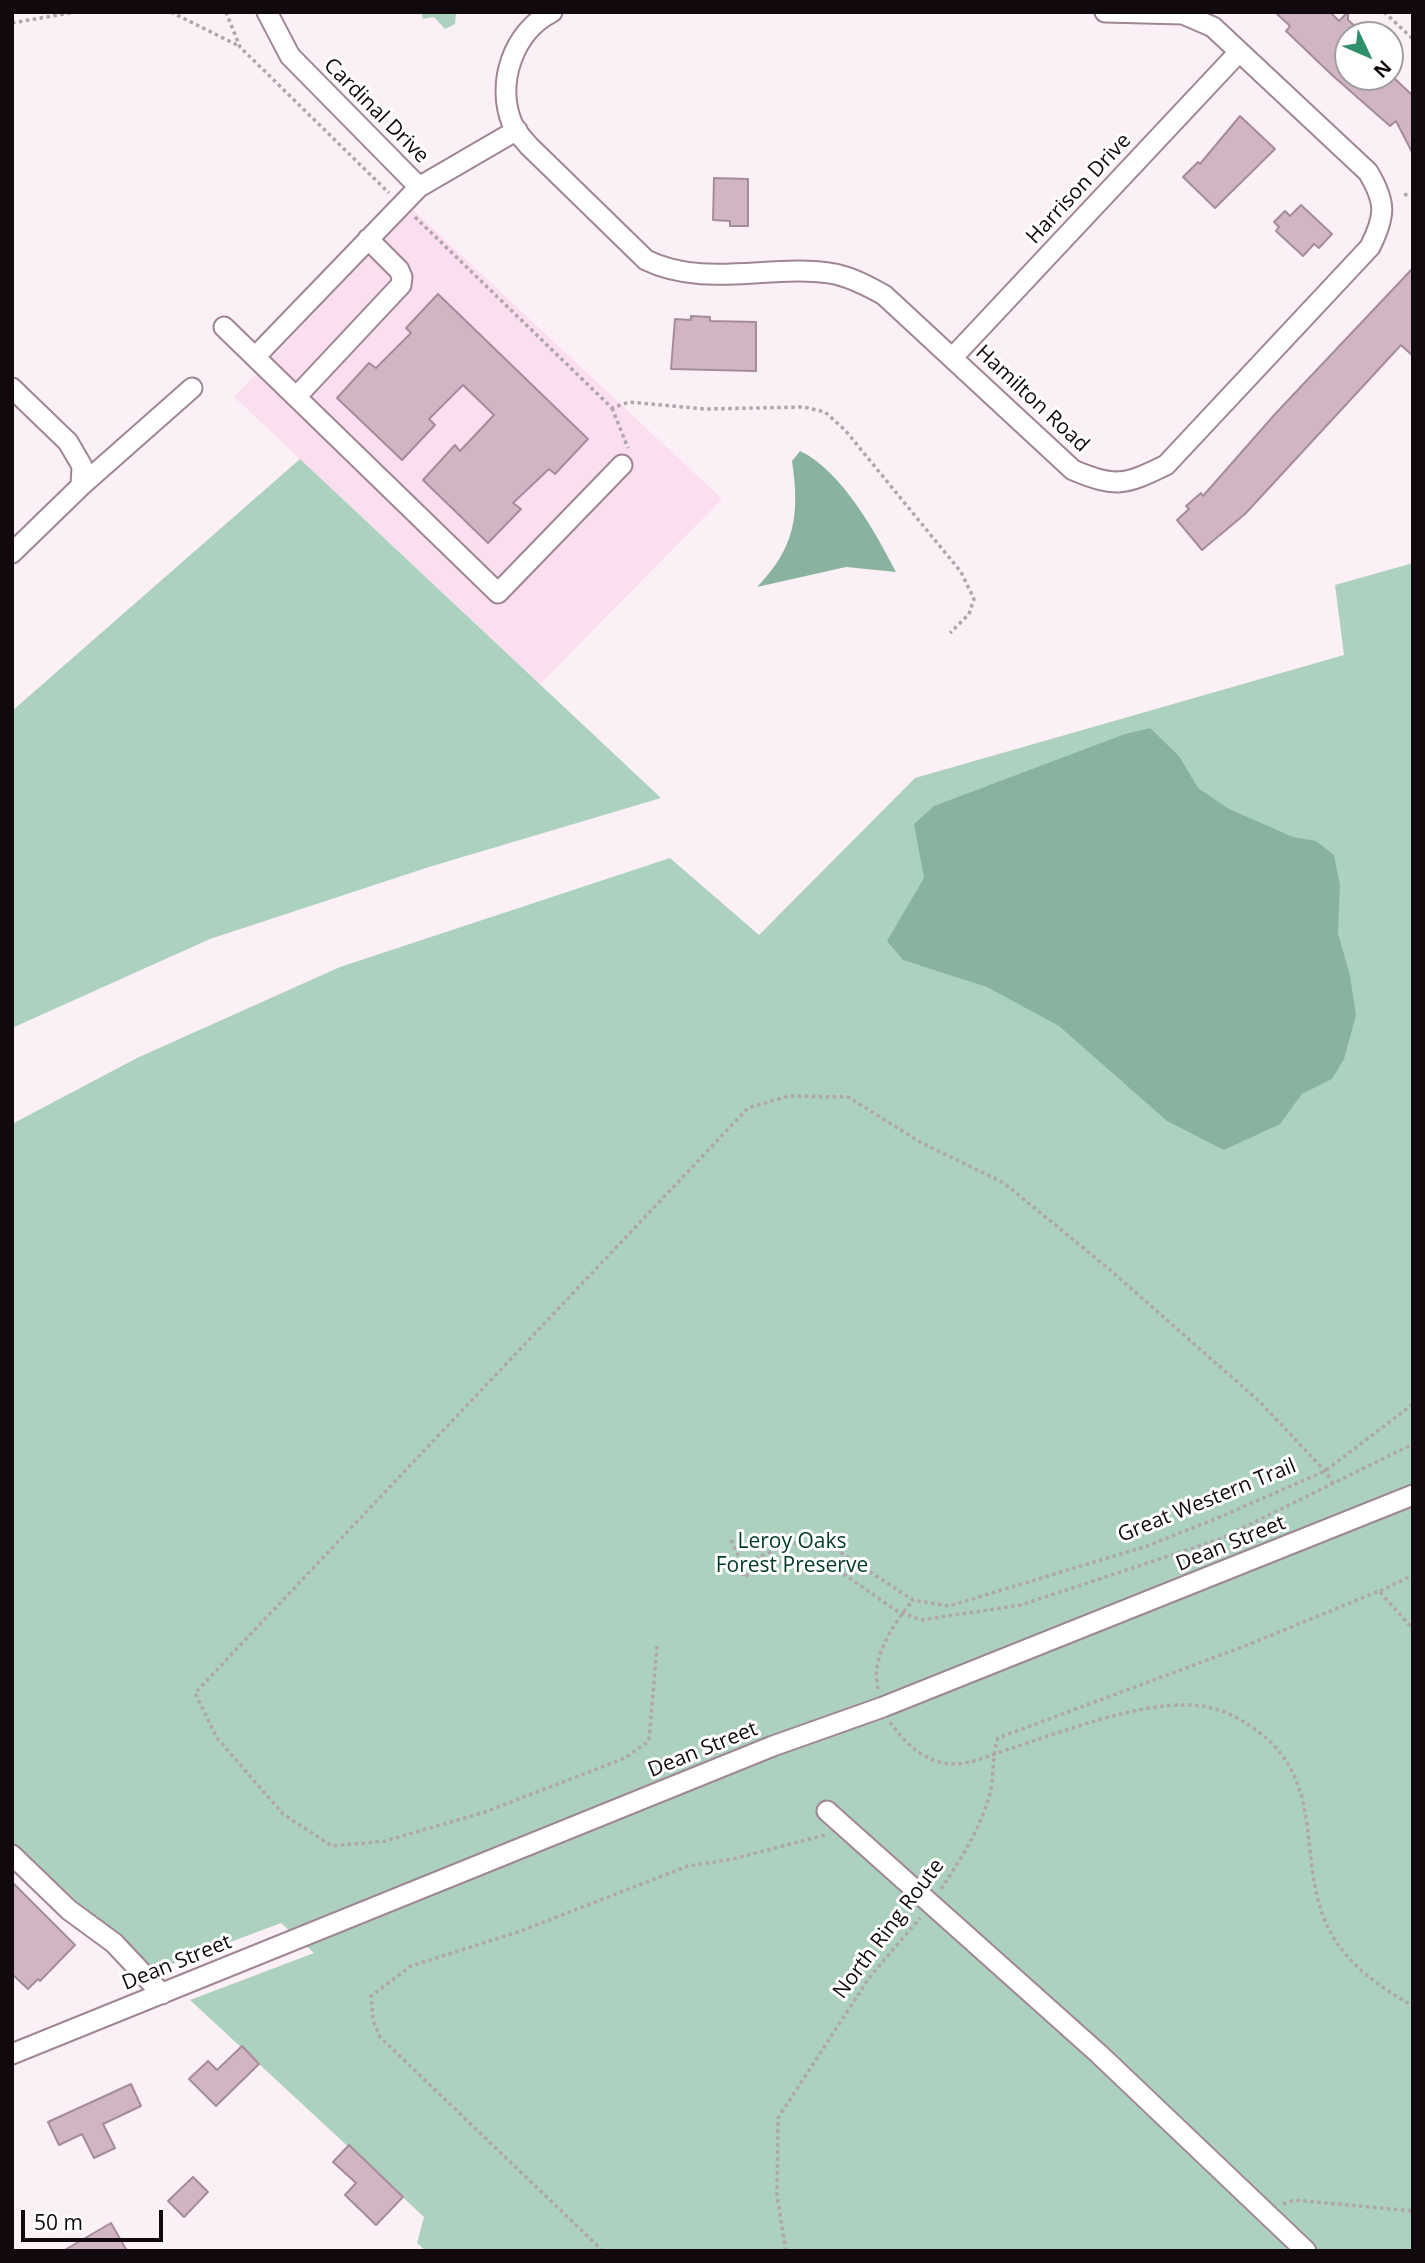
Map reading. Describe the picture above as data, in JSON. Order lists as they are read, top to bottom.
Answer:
{
  "streets": {
    "street": [
      "Cardinal Drive",
      "Harrison Drive",
      "Hamilton Road",
      "Dean Street"
    ],
    "path": ["Great Western Trail", "North Ring Route"]
  },
  "crossings": [
    ["Harrison Drive", "Hamilton Road"]
  ],
  "parks": ["Leroy Oaks Forest Preserve"],
  "scale_bar": "50 m",
  "north": "bottom right"
}
